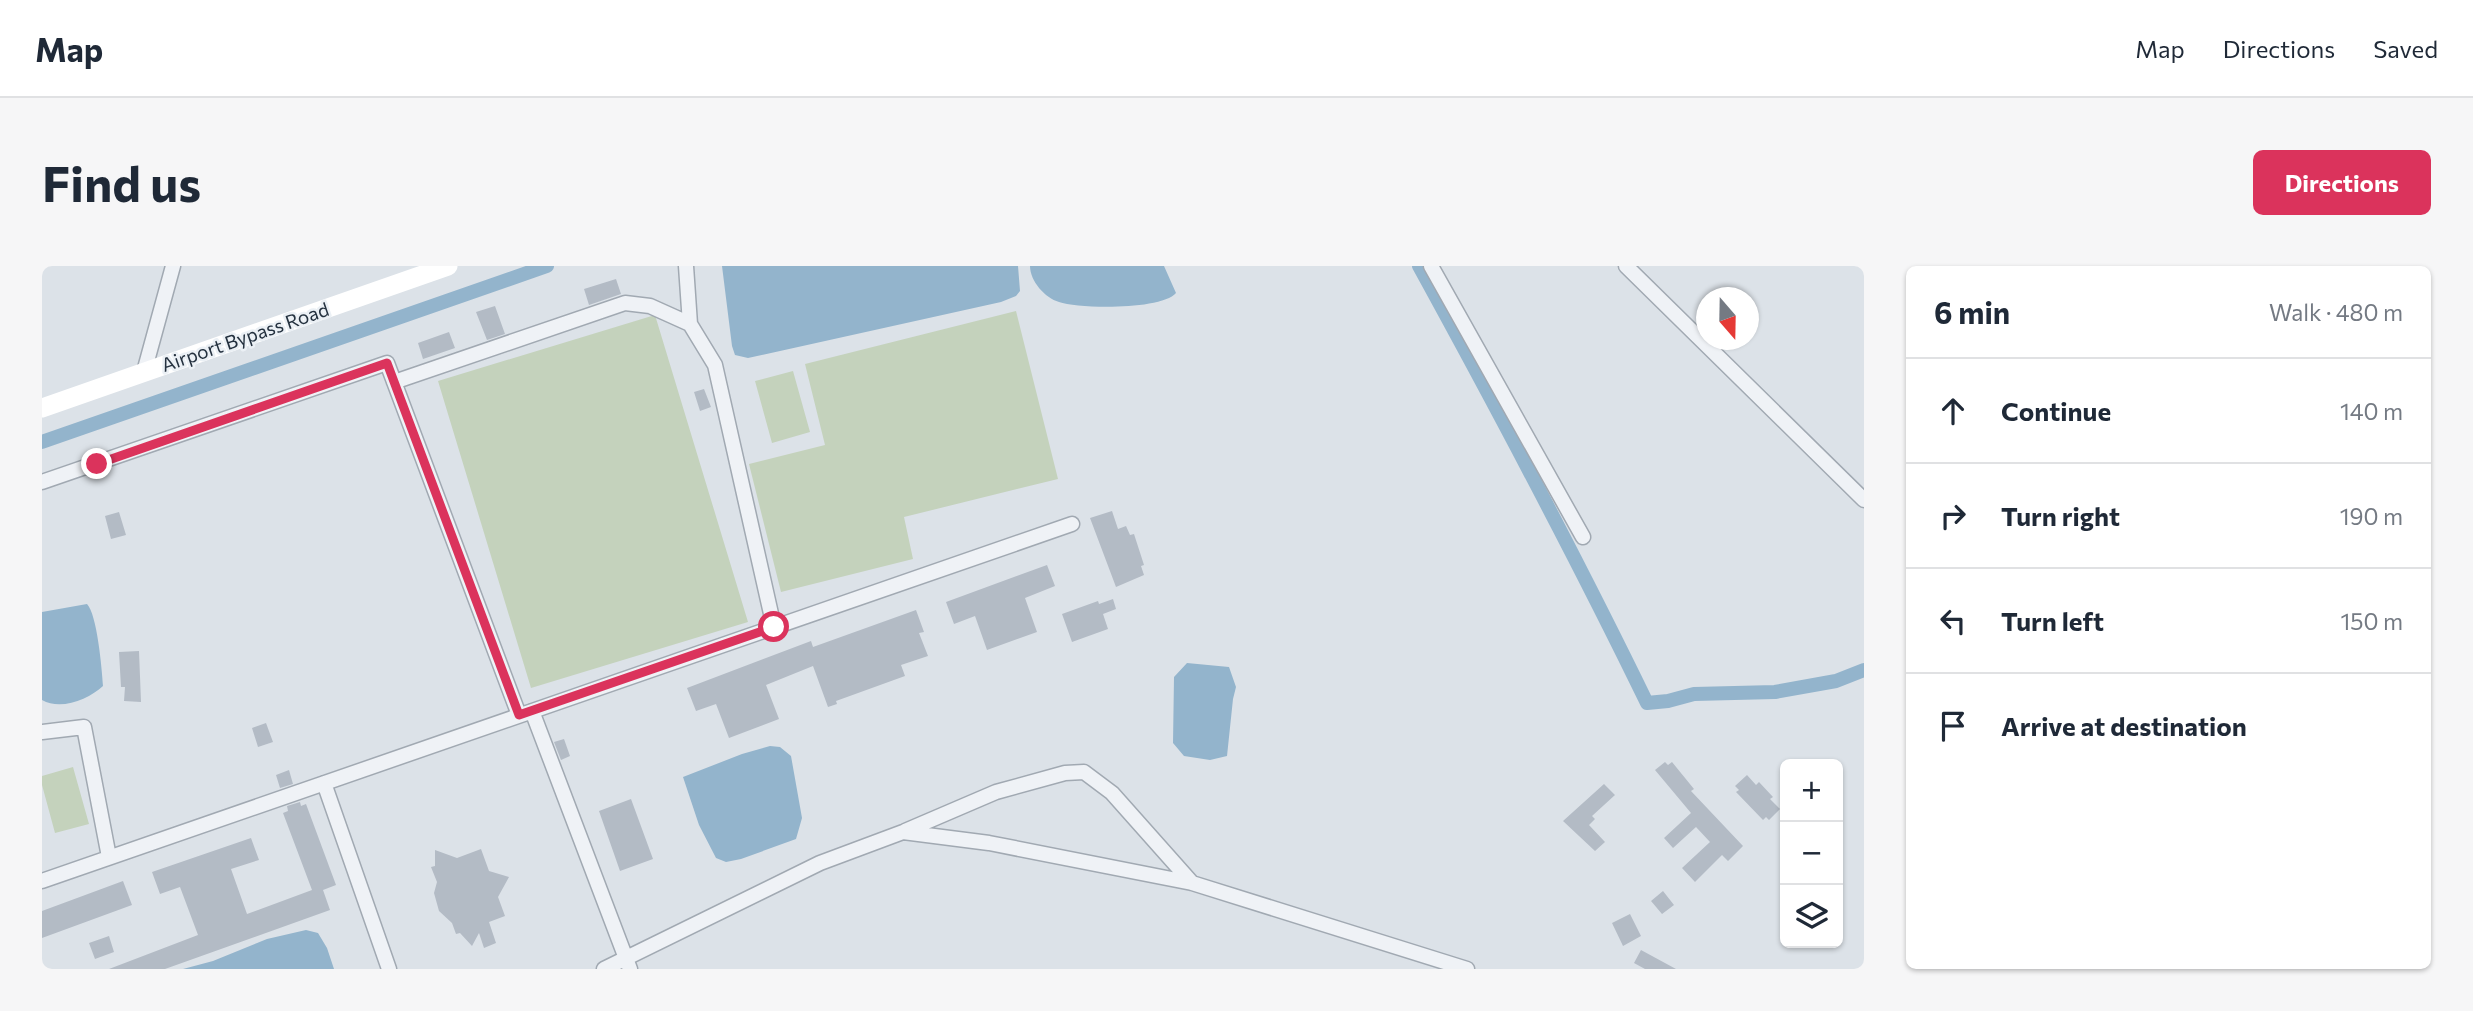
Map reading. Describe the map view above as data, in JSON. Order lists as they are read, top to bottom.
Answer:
{
  "streets": {
    "street": ["Airport Bypass Road"]
  },
  "north": "bottom",
  "page": {
    "header": "Map",
    "nav": ["Map", "Directions", "Saved"],
    "buttons": "Directions",
    "title": "Find us",
    "heading": ["6 min", "Walk · 480 m"],
    "list": [
      ["Continue", "140 m"],
      ["Turn right", "190 m"],
      ["Turn left", "150 m"],
      "Arrive at destination"
    ],
    "map_buttons": ["+", "−"]
  }
}
